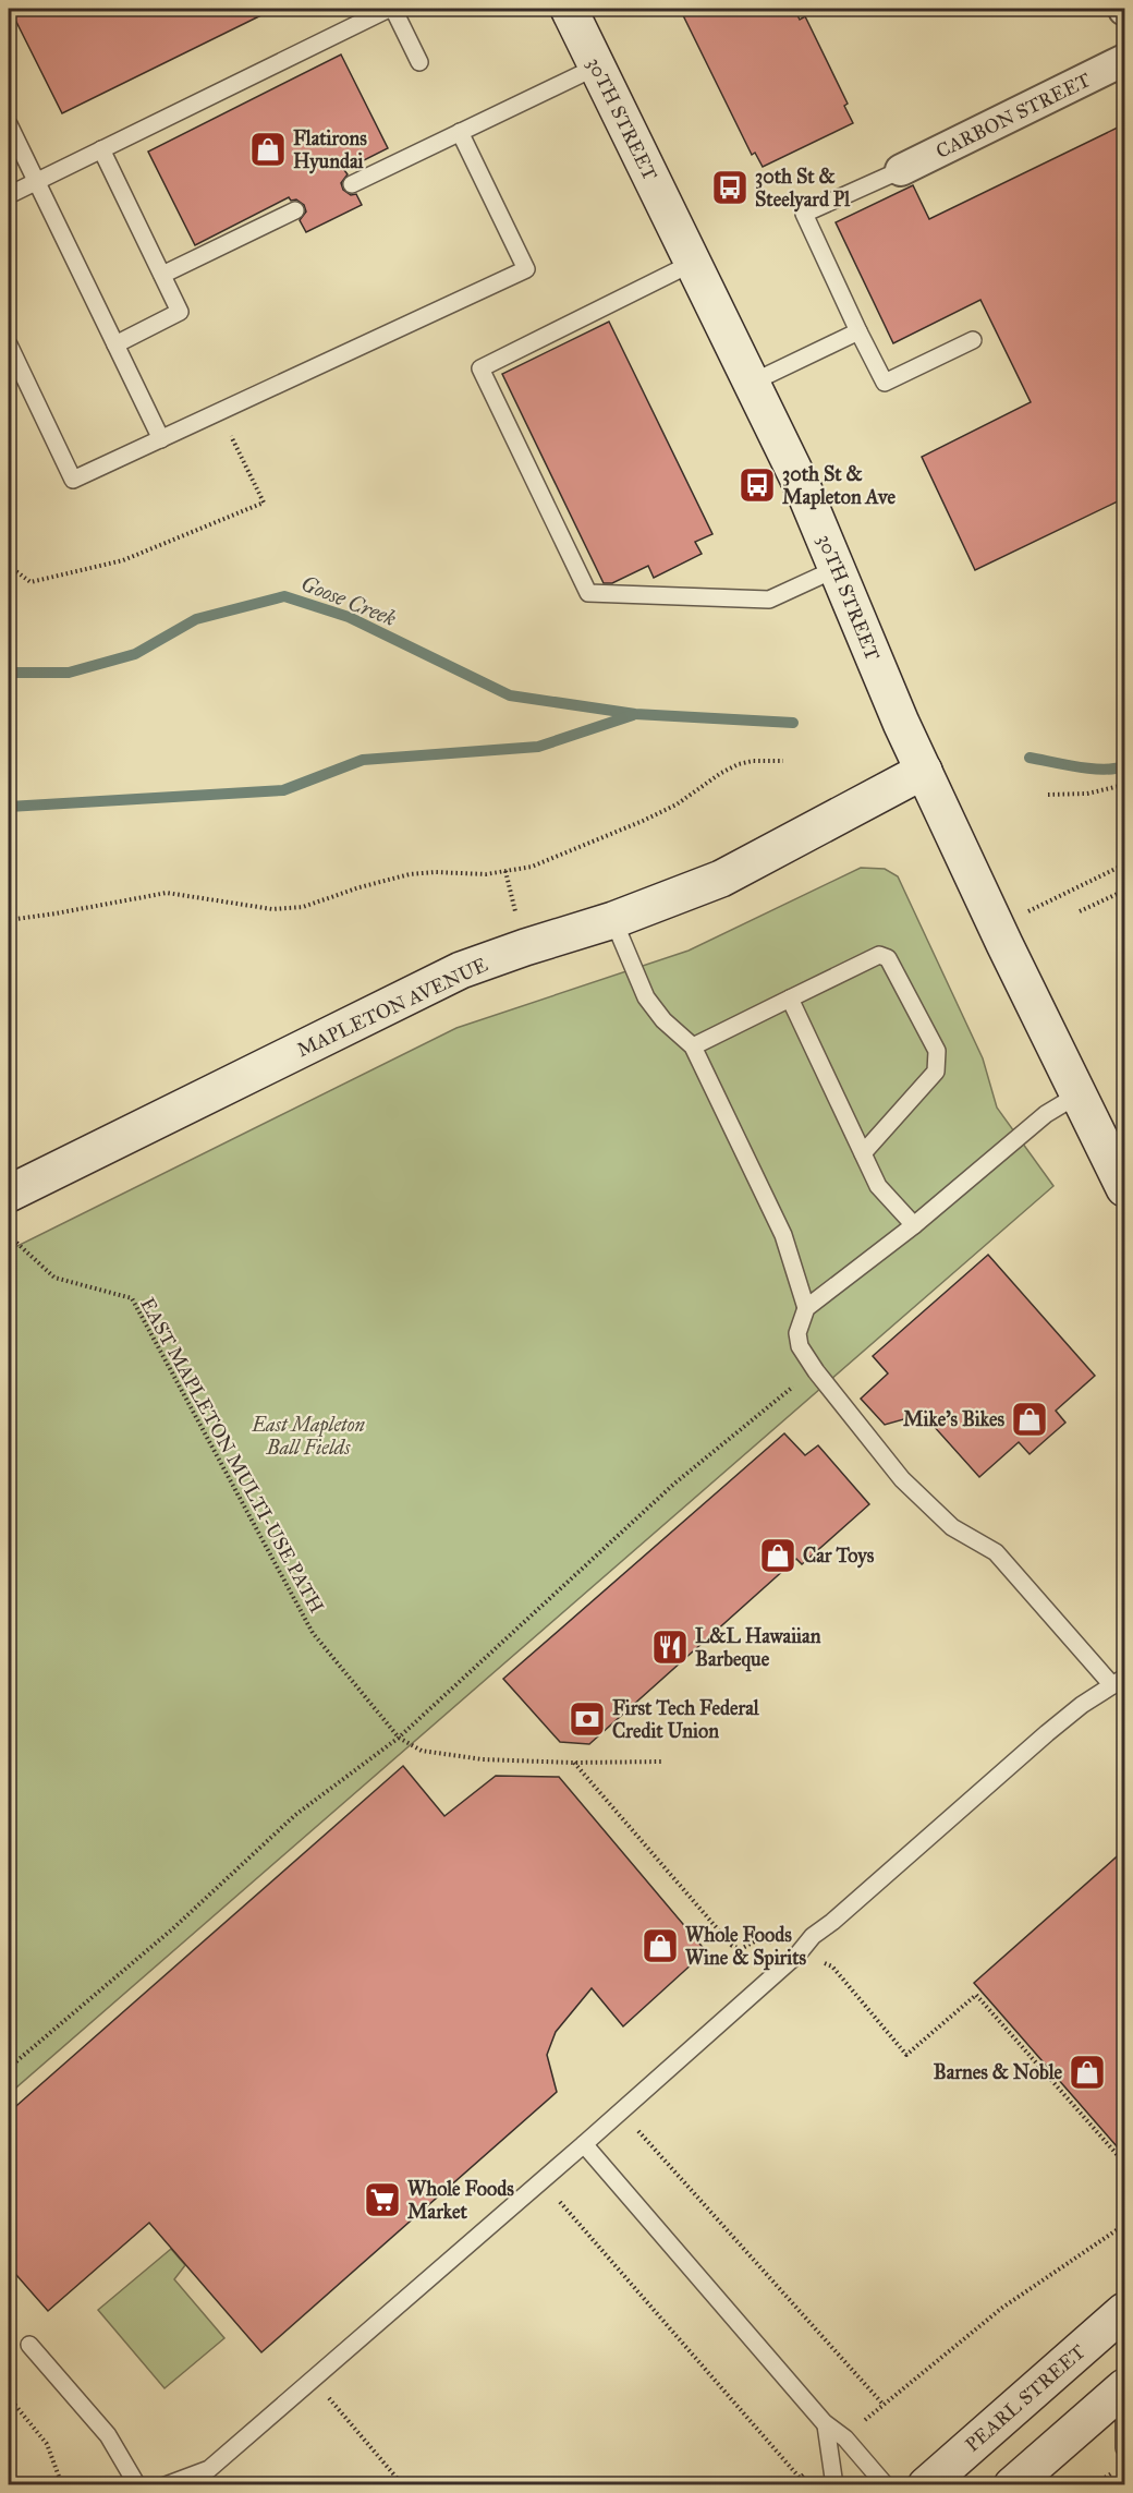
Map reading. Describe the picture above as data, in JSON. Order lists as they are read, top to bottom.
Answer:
{
  "streets": {
    "main road": ["30TH STREET", "MAPLETON AVENUE", "PEARL STREET"],
    "street": ["CARBON STREET"],
    "path": ["EAST MAPLETON MULTI-USE PATH"]
  },
  "crossings": [
    ["30TH STREET", "MAPLETON AVENUE"]
  ],
  "water": ["Goose Creek"],
  "parks": ["East Mapleton Ball Fields"],
  "places": {
    "shop": [
      "Flatirons Hyundai",
      "Mike's Bikes",
      "Car Toys",
      "Whole Foods Wine & Spirits",
      "Barnes & Noble"
    ],
    "bus stop": ["30th St & Steelyard Pl", "30th St & Mapleton Ave"],
    "restaurant": ["L&L Hawaiian Barbeque"],
    "bank": ["First Tech Federal Credit Union"],
    "supermarket": ["Whole Foods Market"]
  }
}
